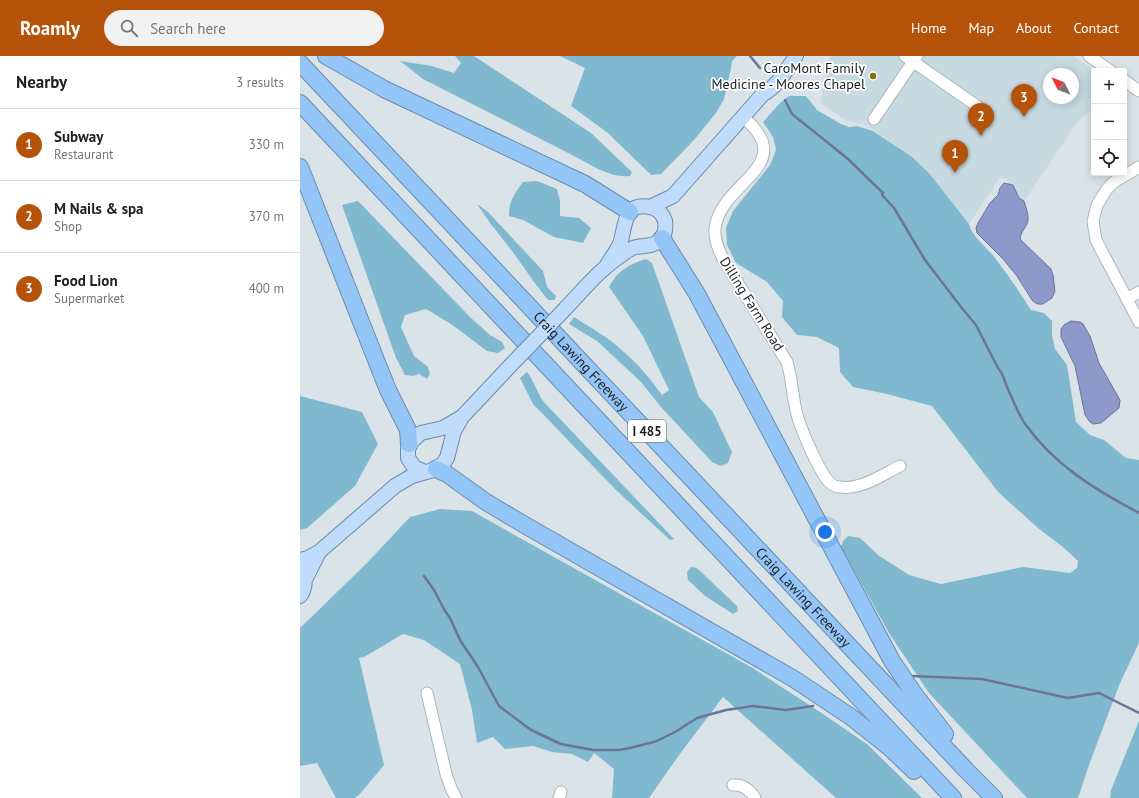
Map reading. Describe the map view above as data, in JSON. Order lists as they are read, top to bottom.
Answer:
{
  "streets": {
    "highway": ["Craig Lawing Freeway", "I 485"],
    "street": ["Dilling Farm Road"]
  },
  "places": ["CaroMont Family Medicine - Moores Chapel"],
  "north": "top left",
  "page": {
    "header": "Roamly",
    "search": "Search here",
    "nav": [
      "Home",
      "Map",
      "About",
      "Contact"
    ],
    "heading": ["Nearby", "3 results"],
    "map_buttons": ["+", "−"],
    "pins": ["3", "2", "1"],
    "list": [
      {
        "mark": "1",
        "name": "Subway",
        "note": "Restaurant",
        "value": "330 m"
      },
      {
        "mark": "2",
        "name": "M Nails & spa",
        "note": "Shop",
        "value": "370 m"
      },
      {
        "mark": "3",
        "name": "Food Lion",
        "note": "Supermarket",
        "value": "400 m"
      }
    ]
  }
}
